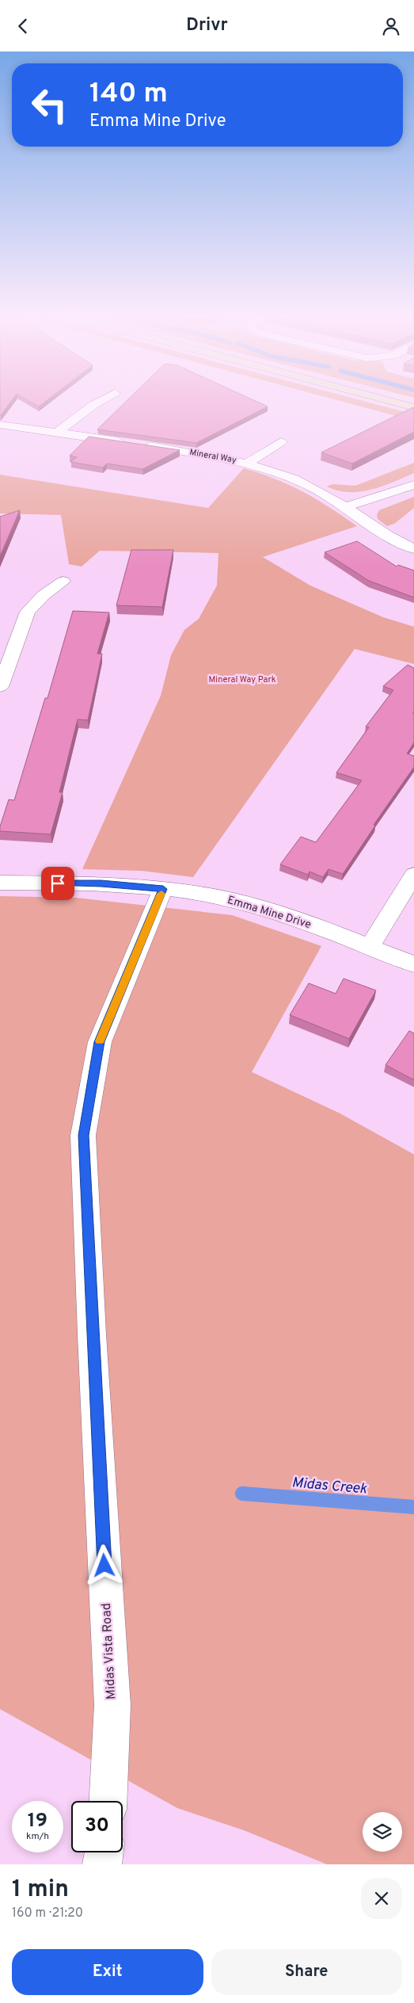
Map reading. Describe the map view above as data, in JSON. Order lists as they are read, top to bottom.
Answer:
{
  "streets": {
    "street": ["Mineral Way", "Emma Mine Drive", "Midas Vista Road"]
  },
  "crossings": [
    ["Emma Mine Drive", "Midas Vista Road"]
  ],
  "water": ["Midas Creek"],
  "parks": ["Mineral Way Park"],
  "page": {
    "header": "Drivr",
    "turn": ["140 m", "Emma Mine Drive"],
    "speed": "19 km/h",
    "limit": "30",
    "heading": ["1 min", "160 m · 21:20"],
    "buttons": ["Exit", "Share"]
  }
}
